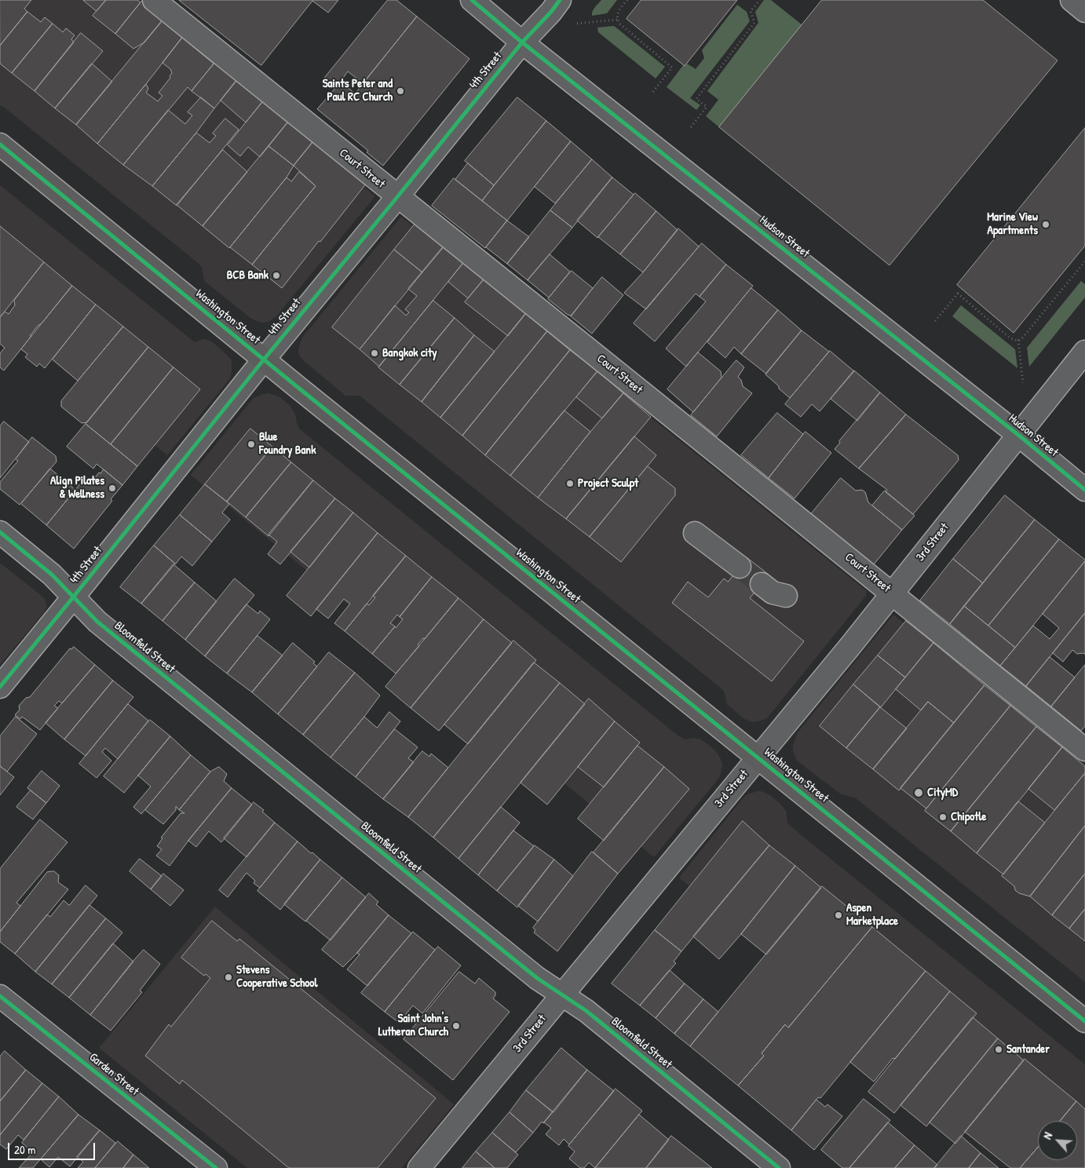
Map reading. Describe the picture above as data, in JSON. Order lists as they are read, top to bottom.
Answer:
{
  "streets": {
    "main road": ["Washington Street"],
    "street": [
      "4th Street",
      "Court Street",
      "Hudson Street",
      "3rd Street",
      "Bloomfield Street",
      "Garden Street"
    ]
  },
  "crossings": [
    ["4th Street", "Court Street"],
    ["4th Street", "Hudson Street"],
    ["4th Street", "Washington Street"],
    ["4th Street", "Bloomfield Street"],
    ["Court Street", "3rd Street"],
    ["Hudson Street", "3rd Street"],
    ["Washington Street", "3rd Street"],
    ["3rd Street", "Bloomfield Street"]
  ],
  "places": [
    "Saints Peter and Paul RC Church",
    "Marine View Apartments",
    "BCB Bank",
    "Bangkok city",
    "Blue Foundry Bank",
    "Project Sculpt",
    "Align Pilates & Wellness",
    "CityMD",
    "Chipotle",
    "Aspen Marketplace",
    "Stevens Cooperative School",
    "Saint John's Lutheran Church",
    "Santander"
  ],
  "scale_bar": "20 m",
  "north": "top left"
}
